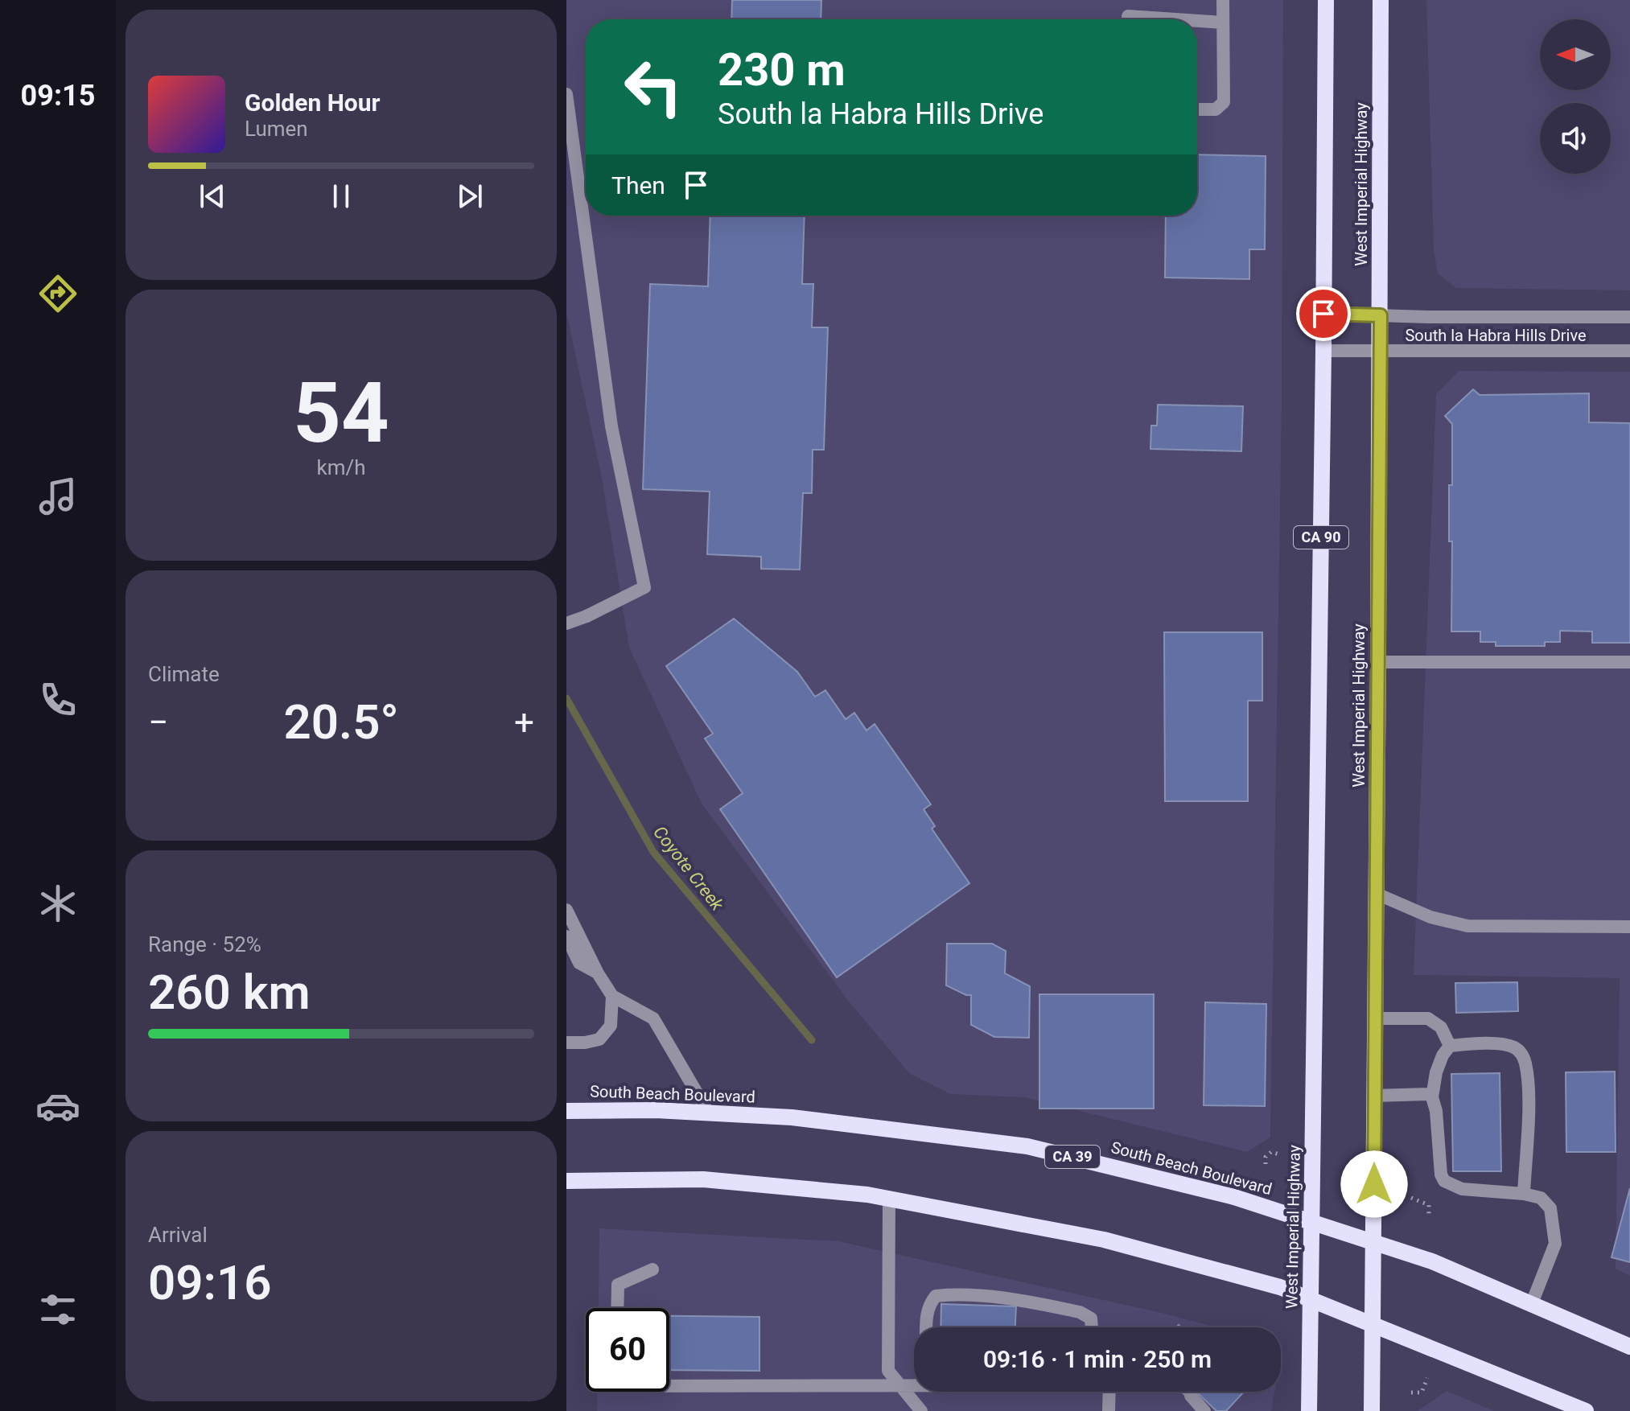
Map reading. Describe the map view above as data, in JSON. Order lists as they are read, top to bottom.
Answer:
{
  "streets": {
    "main road": [
      "West Imperial Highway",
      "CA 90",
      "South Beach Boulevard",
      "CA 39"
    ],
    "street": ["South la Habra Hills Drive"]
  },
  "crossings": [
    ["West Imperial Highway", "South la Habra Hills Drive"],
    ["West Imperial Highway", "South Beach Boulevard"]
  ],
  "water": ["Coyote Creek"],
  "north": "left",
  "page": {
    "tabs": "09:15",
    "turn": ["230 m", "South la Habra Hills Drive"],
    "song": ["Golden Hour", "Lumen"],
    "then": "Then",
    "tile": [
      ["54", "km/h"],
      "Climate",
      ["Range · 52%", "260 km"],
      ["Arrival", "09:16"]
    ],
    "heat": ["−", "20.5°", "+"],
    "limit": "60",
    "trip": "09:16 · 1 min · 250 m"
  }
}
